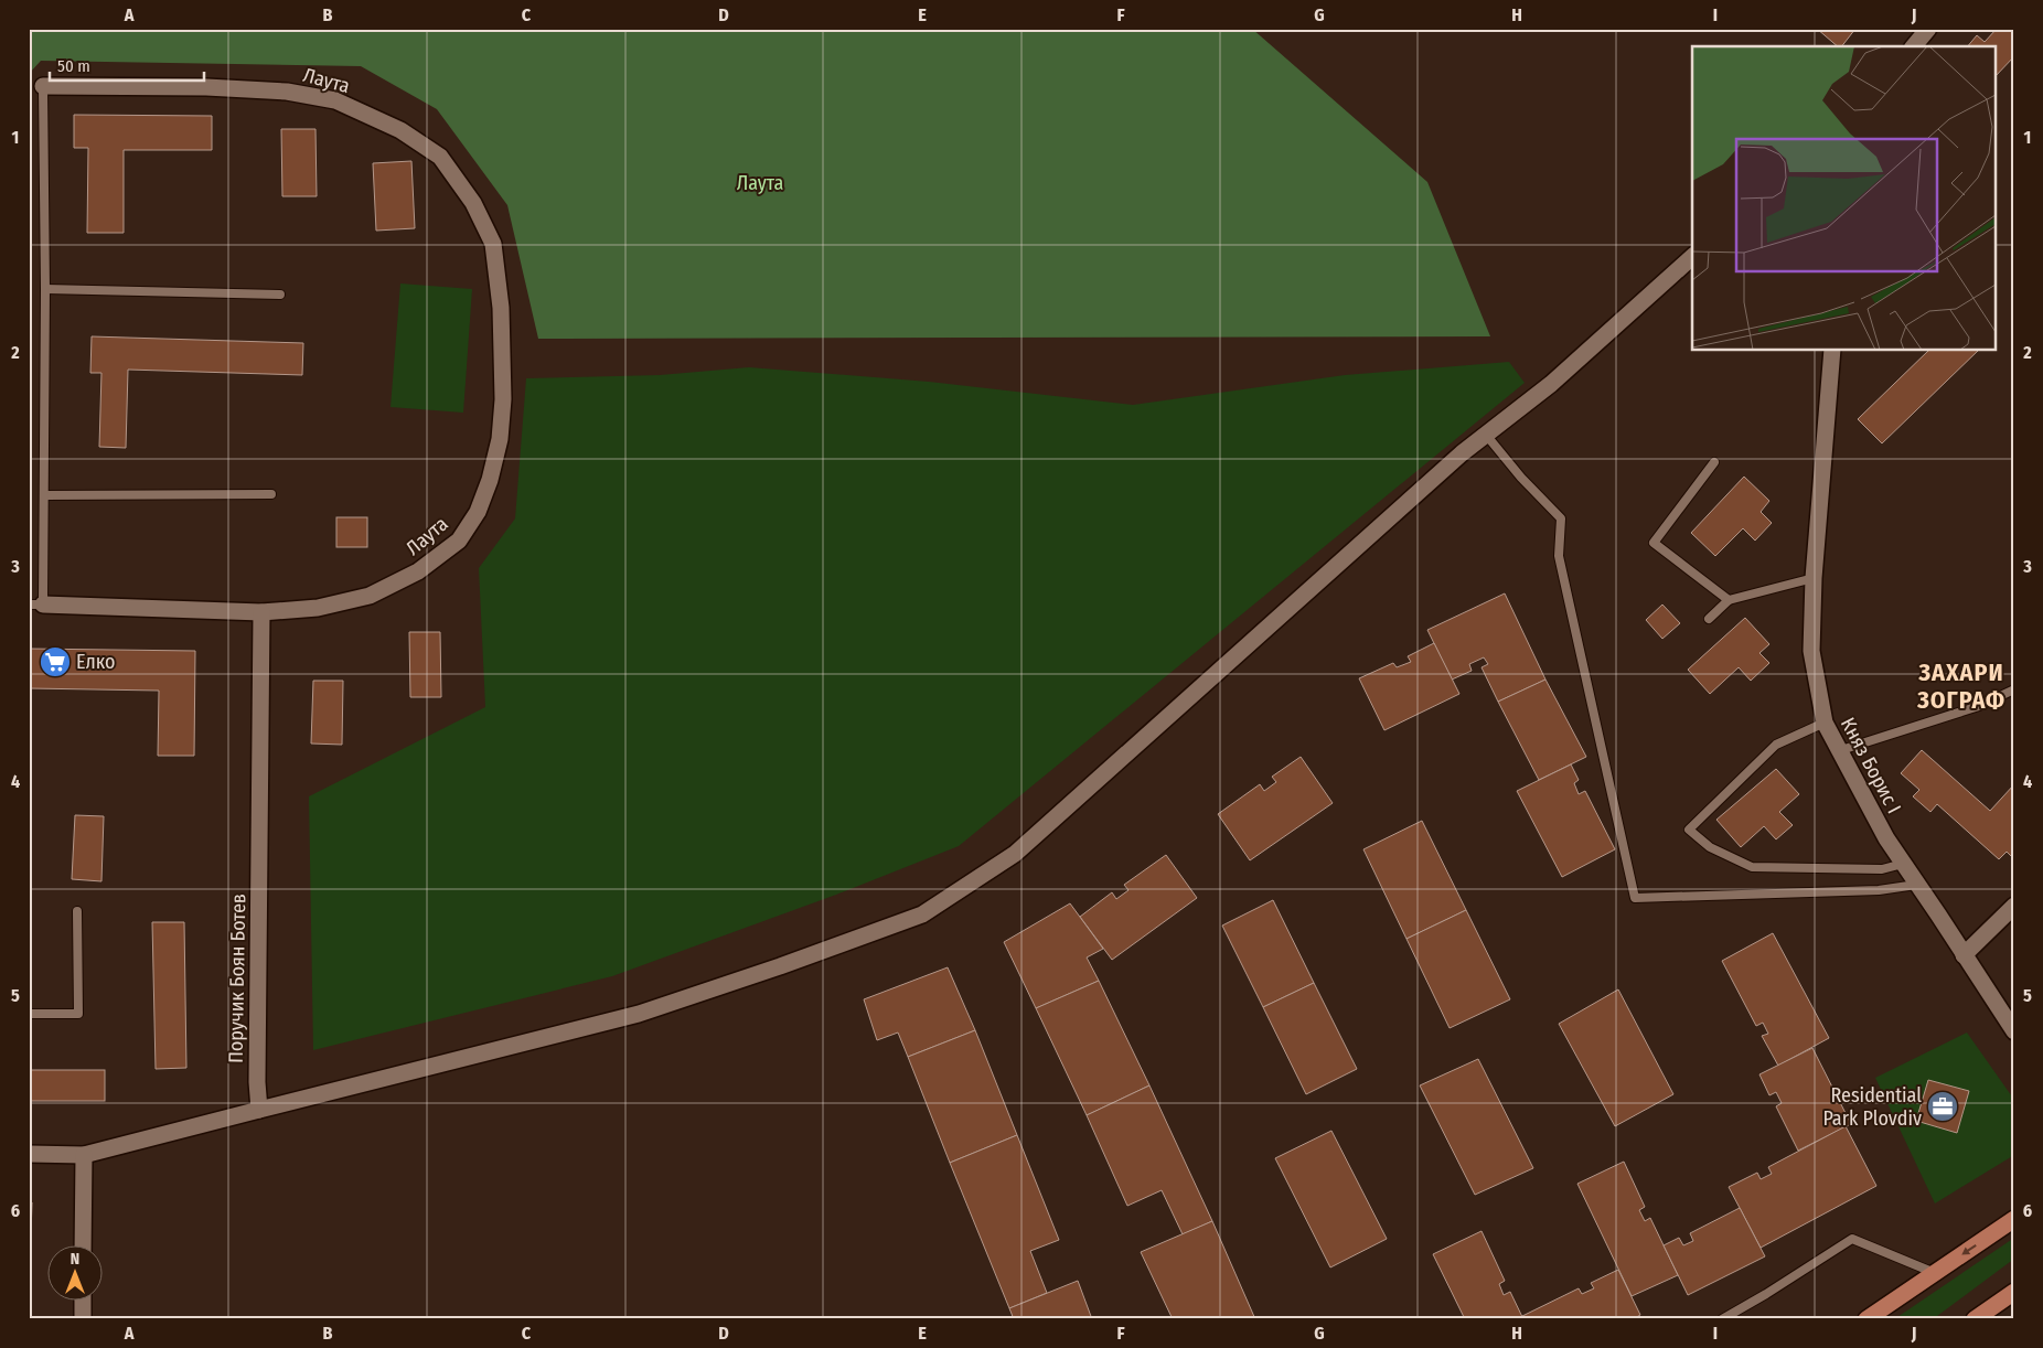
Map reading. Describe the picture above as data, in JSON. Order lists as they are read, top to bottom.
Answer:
{
  "streets": {
    "street": ["Лаута", "Княз Борис I", "Поручик Боян Ботев"]
  },
  "crossings": [
    ["Лаута", "Поручик Боян Ботев"]
  ],
  "districts": ["ЗАХАРИ ЗОГРАФ"],
  "parks": ["Лаута"],
  "places": {
    "supermarket": ["Елко"],
    "office": ["Residential Park Plovdiv"]
  },
  "scale_bar": "50 m",
  "north": "top",
  "grid": {
    "columns": [
      "A",
      "B",
      "C",
      "D",
      "E",
      "F",
      "G",
      "H",
      "I",
      "J"
    ],
    "rows": [
      "1",
      "2",
      "3",
      "4",
      "5",
      "6"
    ]
  }
}
